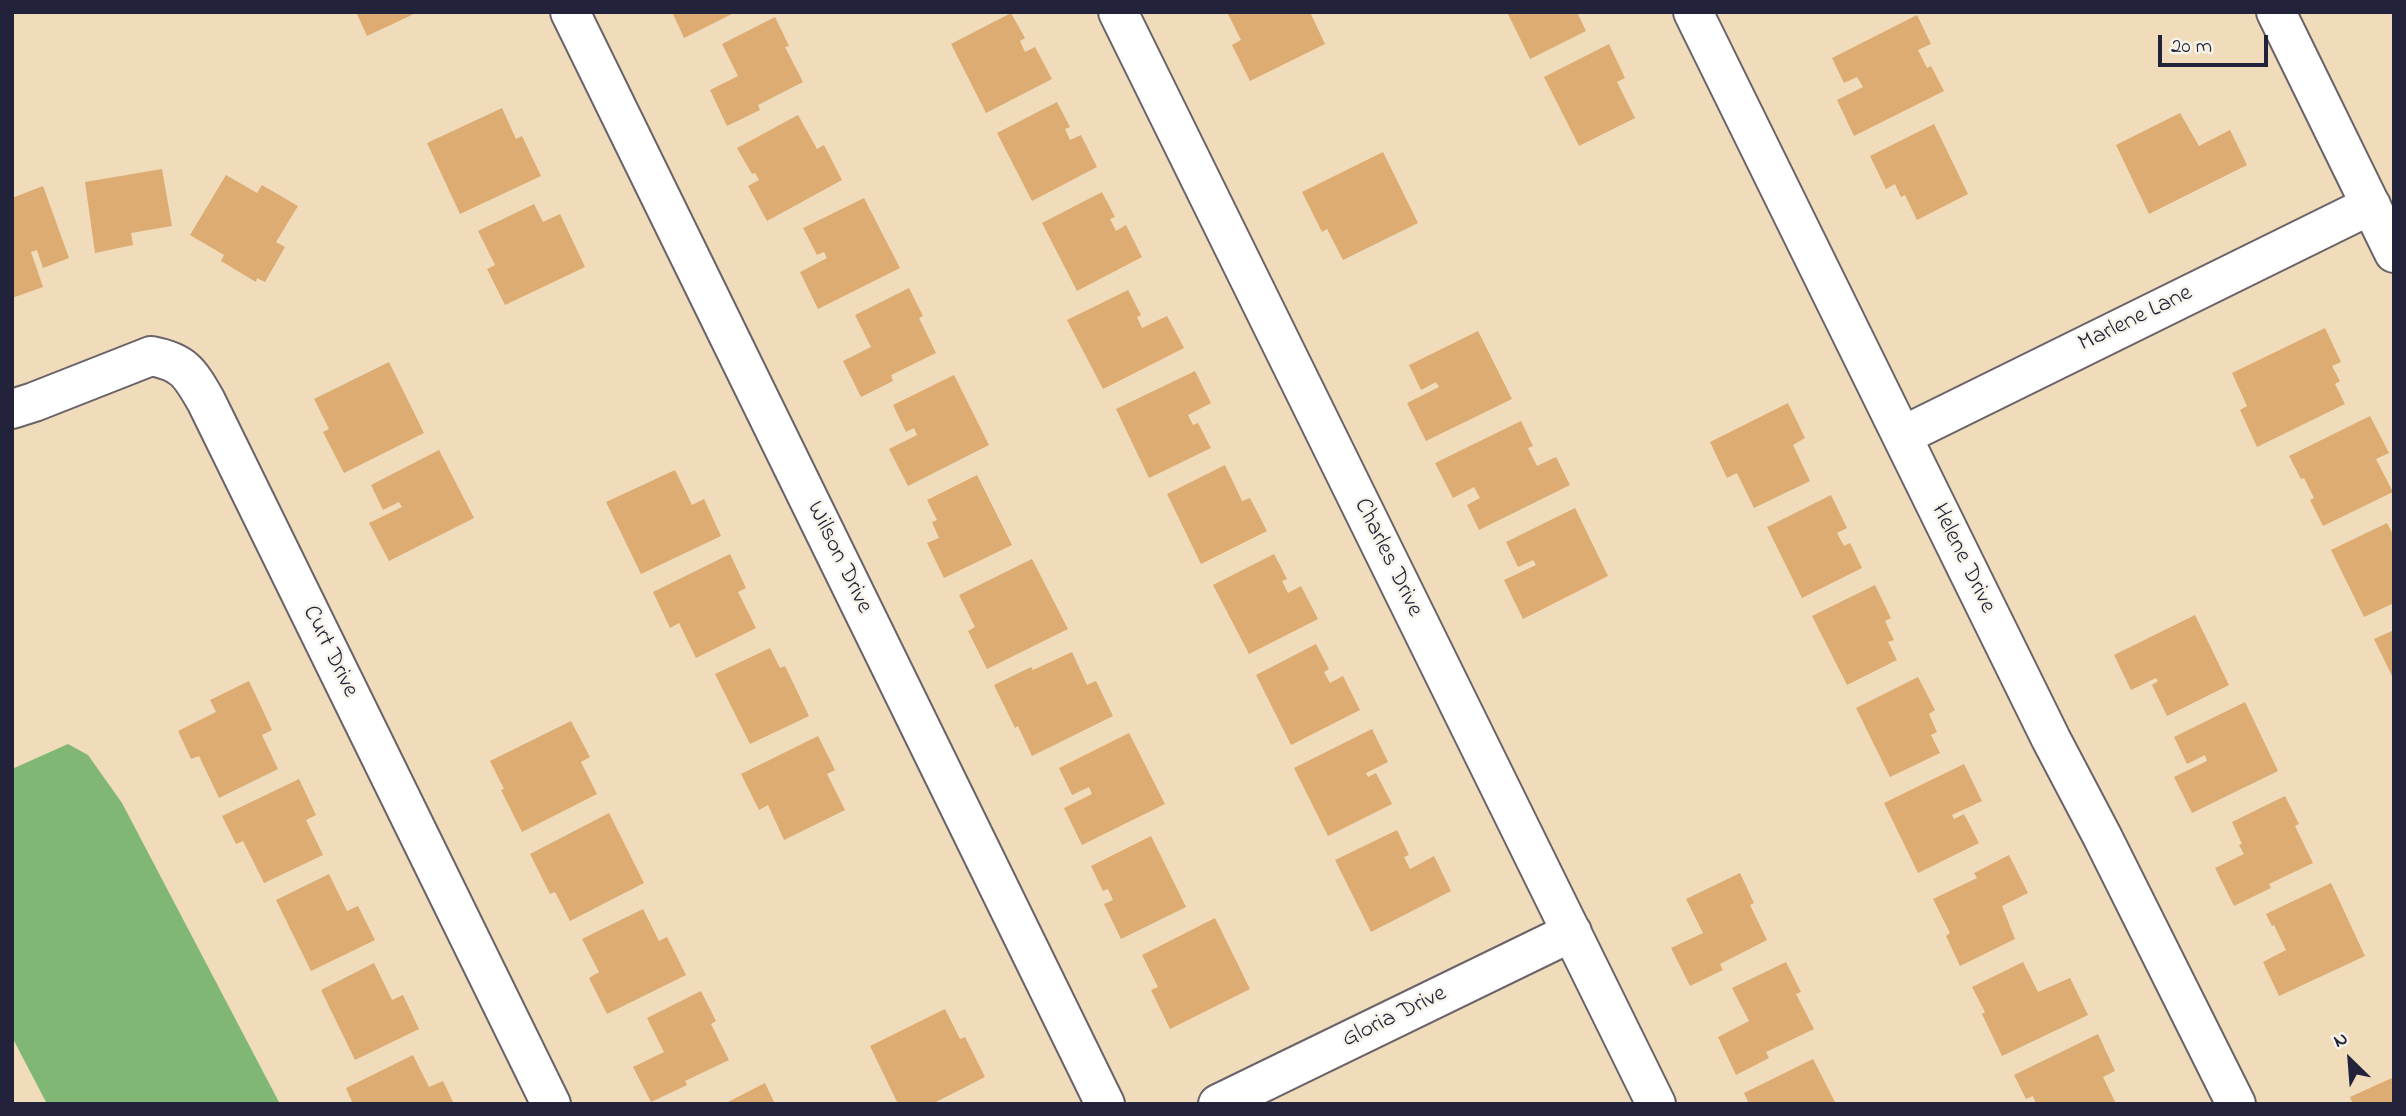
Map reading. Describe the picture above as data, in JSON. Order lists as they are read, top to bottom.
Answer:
{
  "streets": {
    "street": [
      "Marlene Lane",
      "Wilson Drive",
      "Charles Drive",
      "Helene Drive",
      "Curt Drive",
      "Gloria Drive"
    ]
  },
  "crossings": [
    ["Marlene Lane", "Helene Drive"],
    ["Charles Drive", "Gloria Drive"]
  ],
  "scale_bar": "20 m",
  "north": "top left"
}
